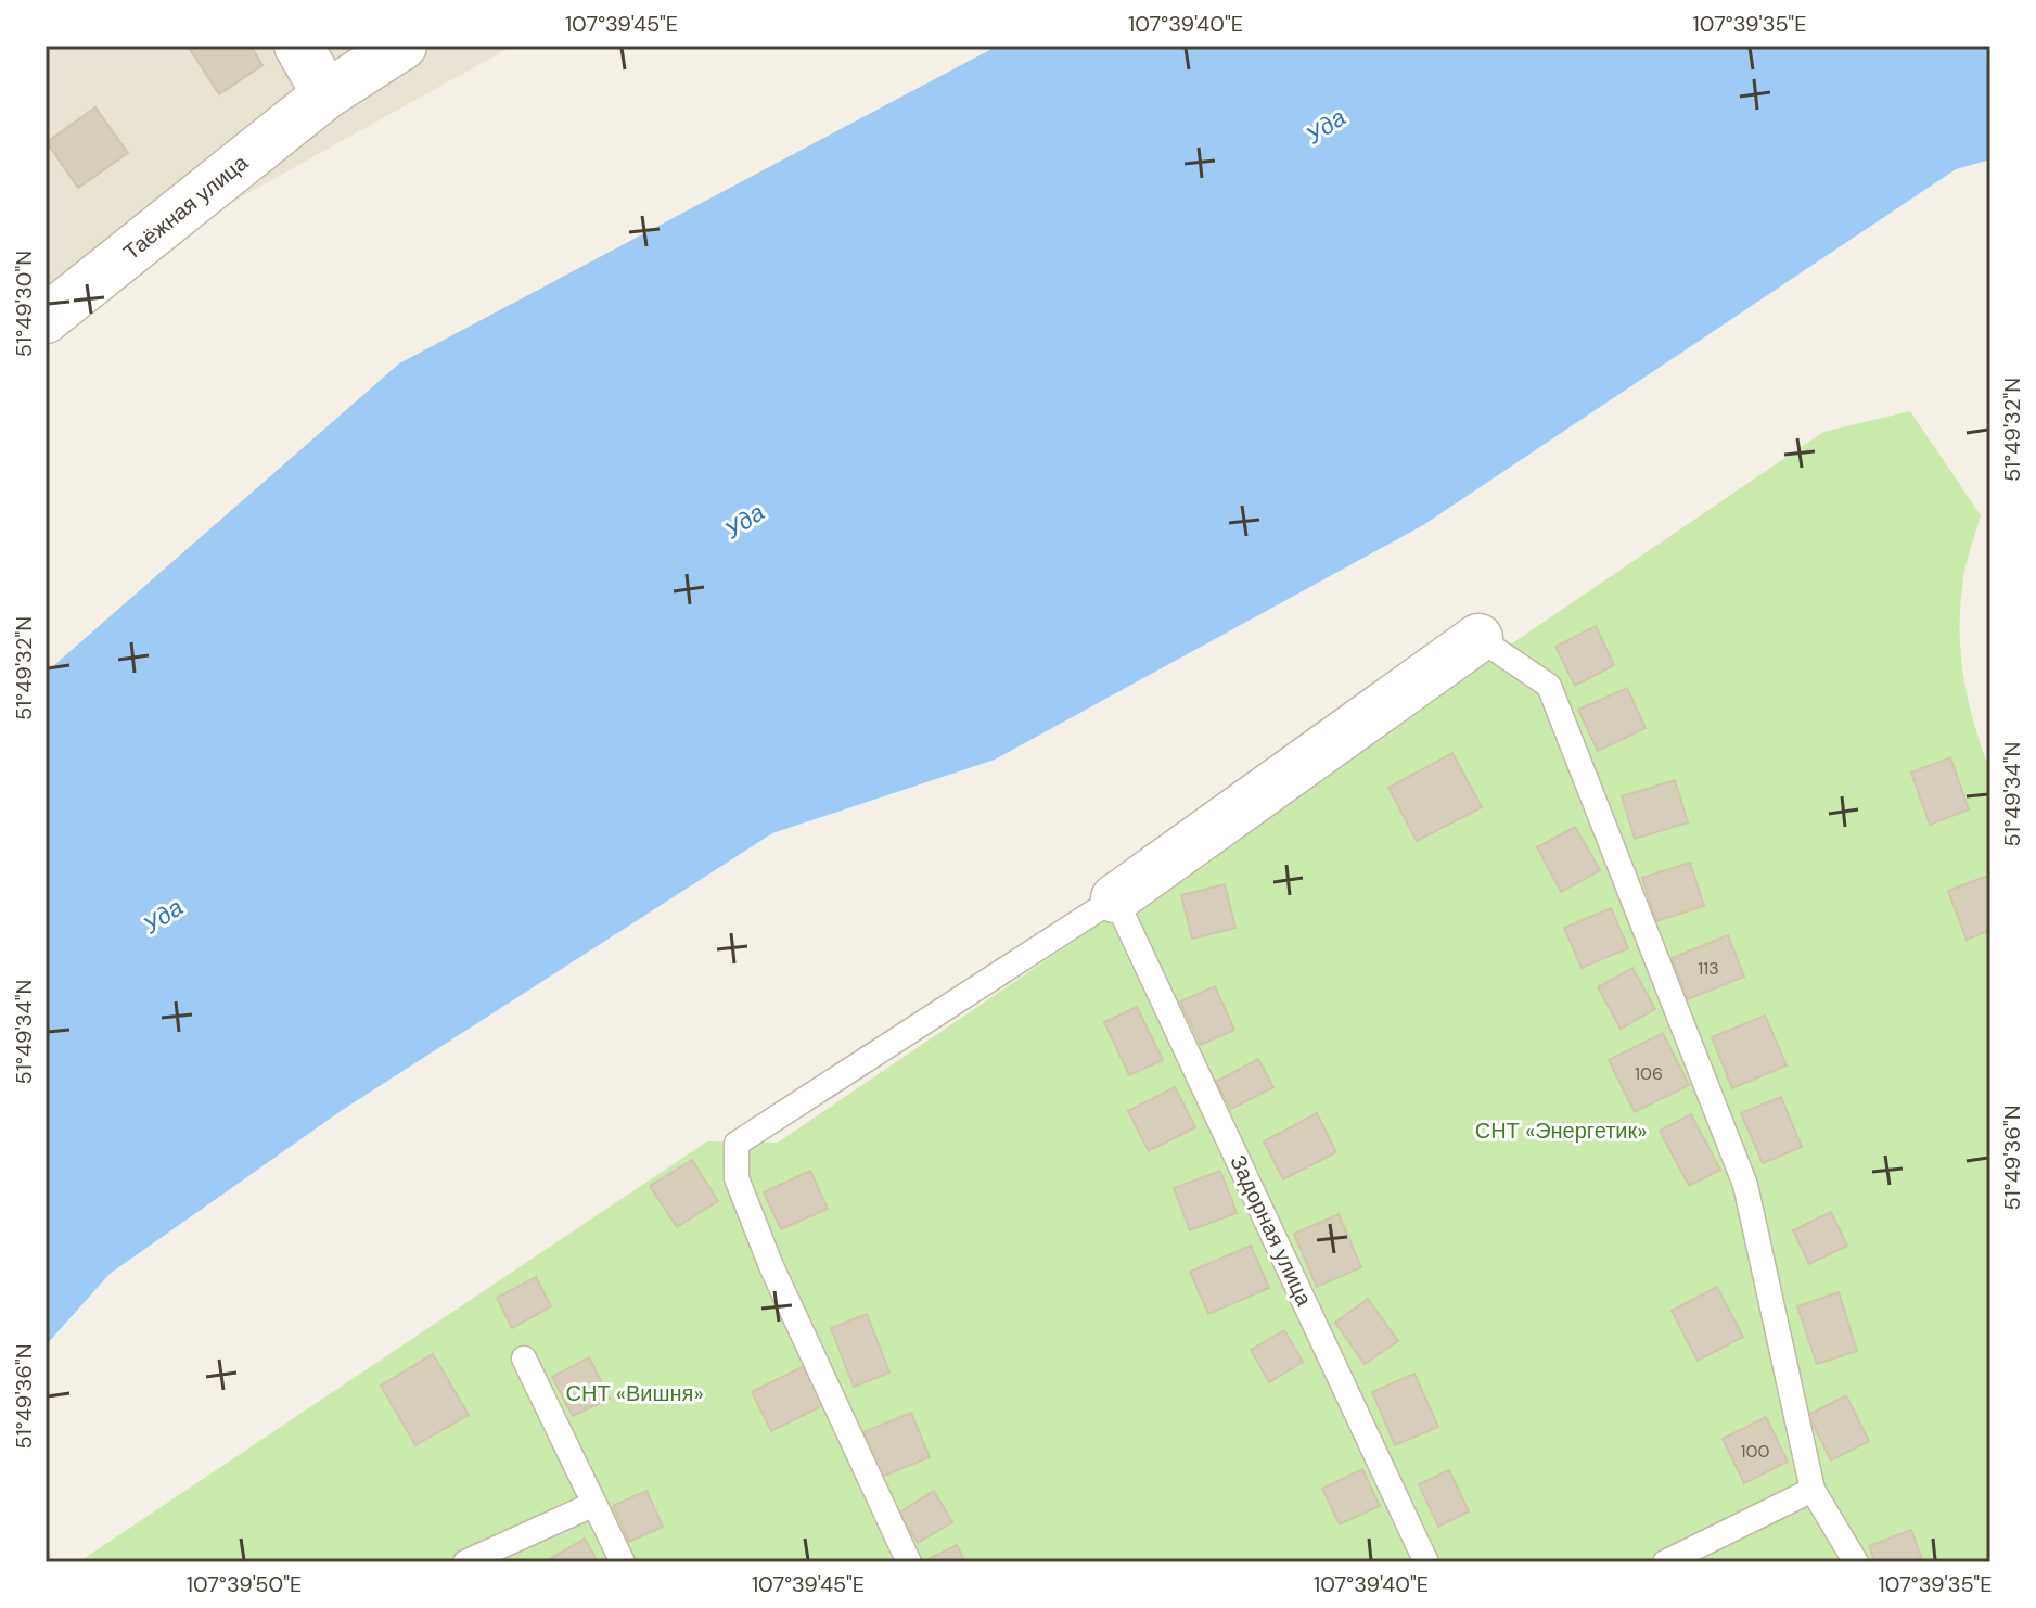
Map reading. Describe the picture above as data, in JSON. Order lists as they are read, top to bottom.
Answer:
{
  "streets": {
    "street": ["Таёжная улица"],
    "lane": ["Задорная улица"]
  },
  "water": ["Уда"],
  "parks": ["СНТ «Энергетик»", "СНТ «Вишня»"],
  "house_numbers": ["113", "106", "100"],
  "coordinates": [
    "107°39'45\"E",
    "107°39'40\"E",
    "107°39'35\"E",
    "51°49'30\"N",
    "51°49'32\"N",
    "51°49'34\"N",
    "51°49'36\"N",
    "107°39'50\"E"
  ]
}
